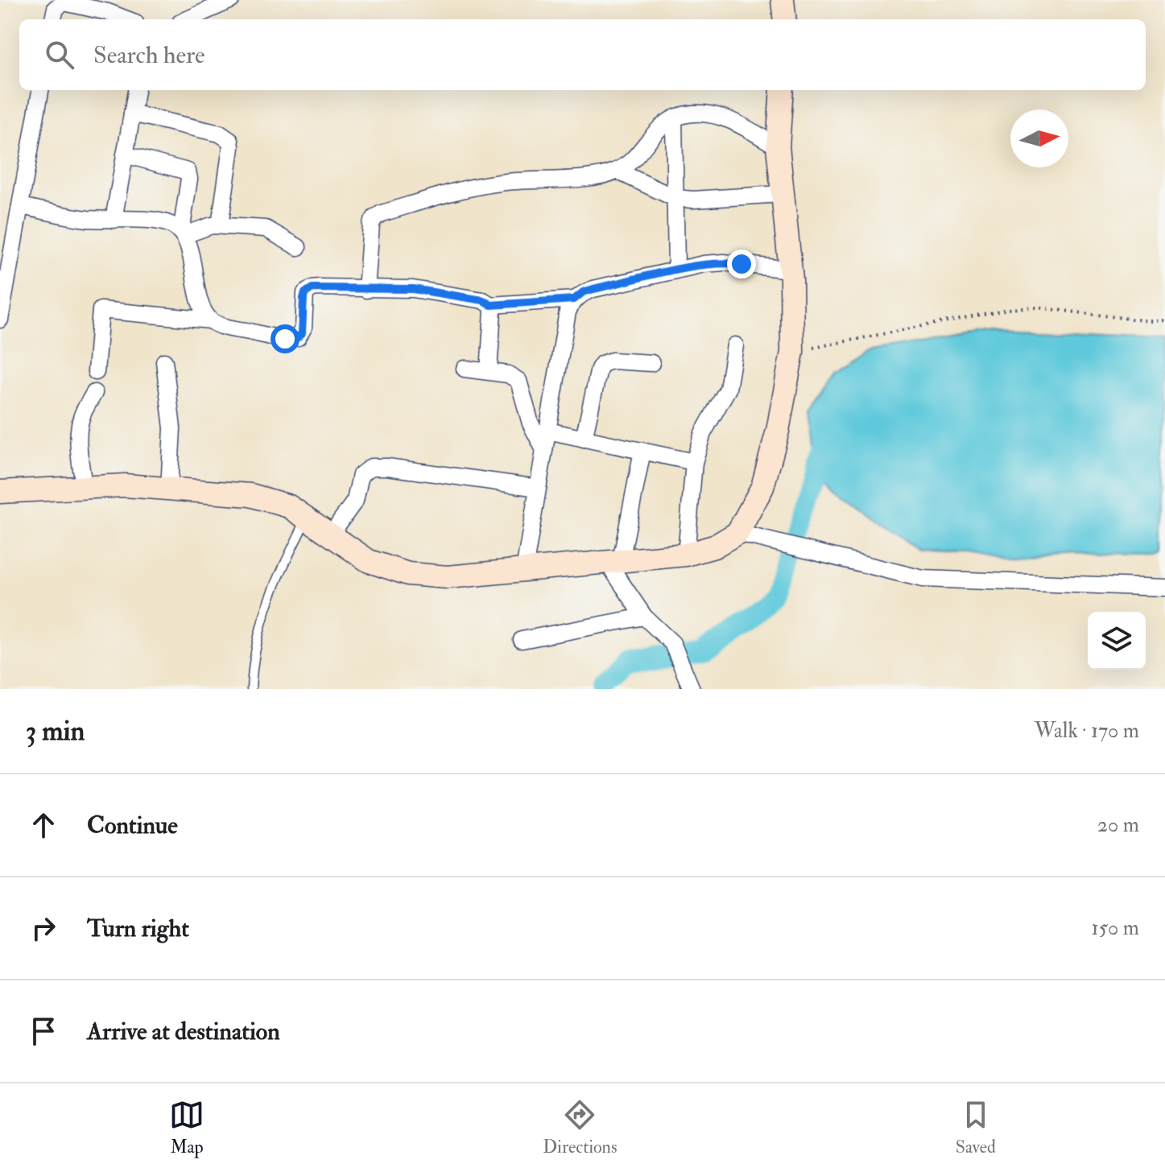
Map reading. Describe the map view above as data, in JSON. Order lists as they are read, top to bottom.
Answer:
{
  "north": "right",
  "page": {
    "search": "Search here",
    "heading": ["3 min", "Walk · 170 m"],
    "list": [
      ["Continue", "20 m"],
      ["Turn right", "150 m"],
      "Arrive at destination"
    ],
    "nav": ["Map", "Directions", "Saved"]
  }
}
